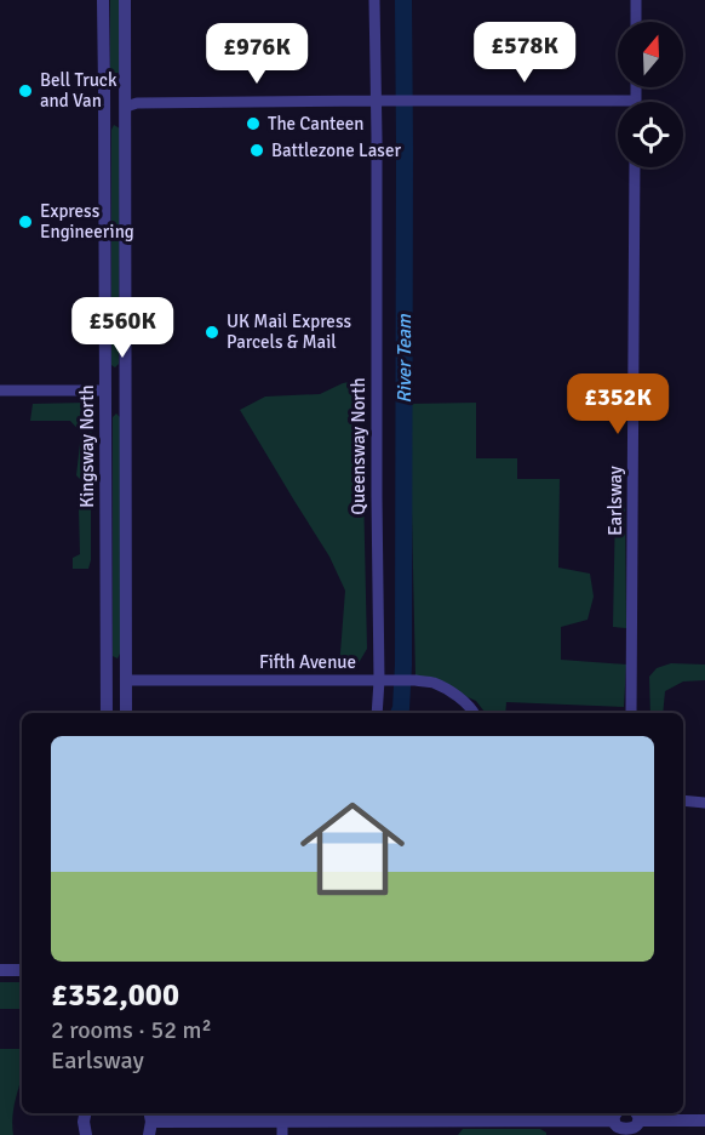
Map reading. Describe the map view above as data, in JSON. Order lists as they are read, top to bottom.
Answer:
{
  "streets": {
    "street": [
      "Kingsway North",
      "Queensway North",
      "Earlsway",
      "Fifth Avenue"
    ]
  },
  "crossings": [
    ["Kingsway North", "Fifth Avenue"],
    ["Queensway North", "Fifth Avenue"]
  ],
  "water": ["River Team"],
  "places": [
    "Bell Truck and Van",
    "The Canteen",
    "Battlezone Laser",
    "Express Engineering",
    "UK Mail Express Parcels & Mail"
  ],
  "north": "top",
  "page": {
    "price": [
      "£578K",
      "£976K",
      "£560K",
      "£352K"
    ],
    "list": [
      {
        "name": "£352,000",
        "note": "2 rooms · 52 m² · Earlsway"
      }
    ]
  }
}
